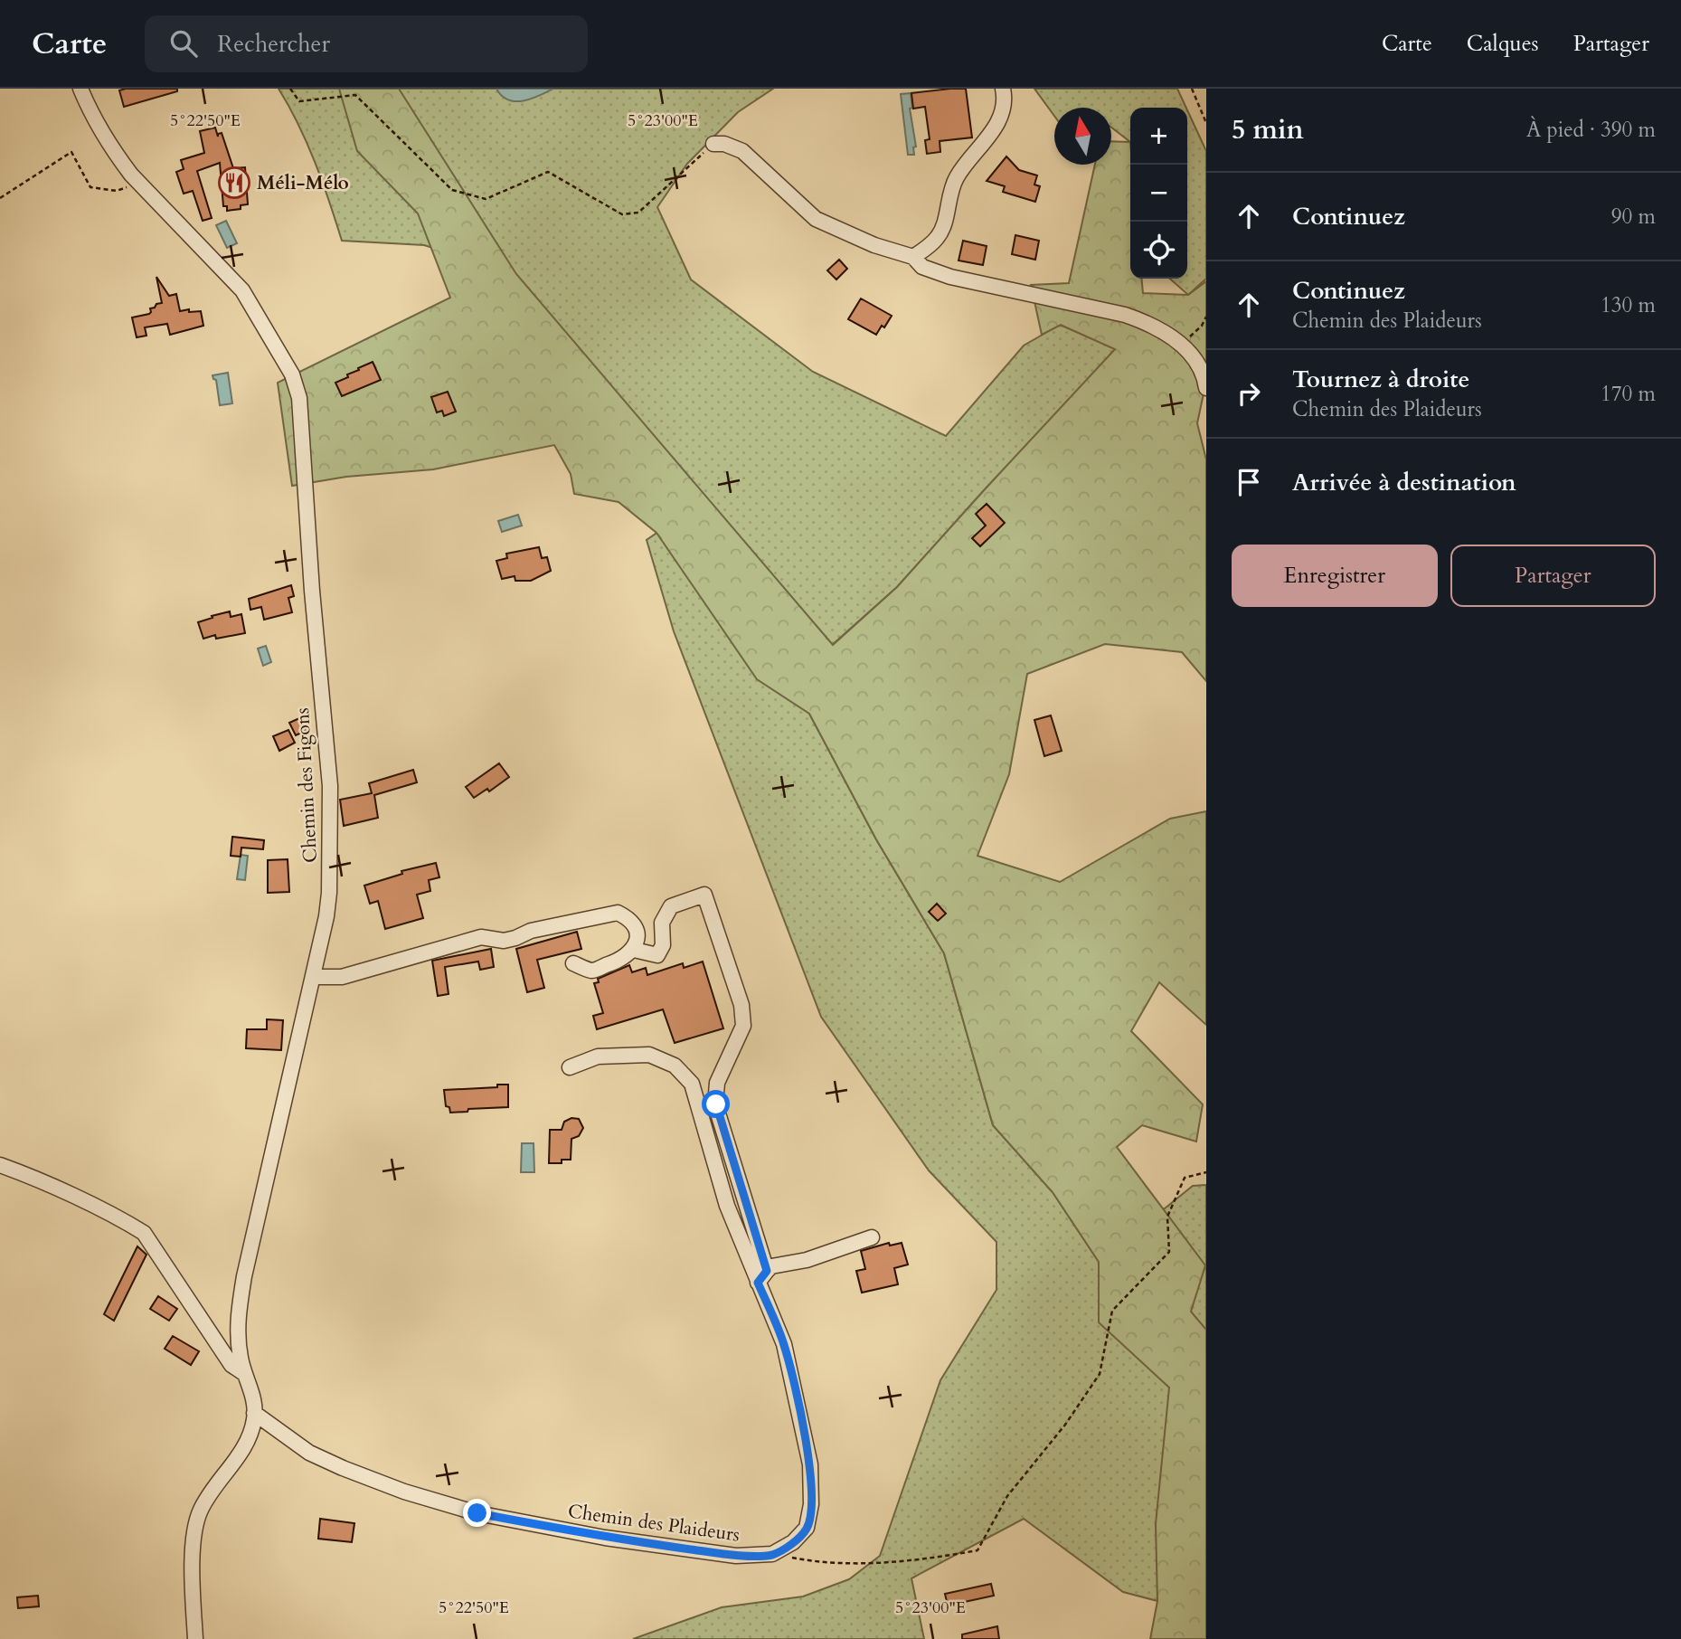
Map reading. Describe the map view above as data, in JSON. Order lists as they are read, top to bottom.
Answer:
{
  "streets": {
    "street": ["Chemin des Figons", "Chemin des Plaideurs"]
  },
  "crossings": [
    ["Chemin des Figons", "Chemin des Plaideurs"]
  ],
  "places": {
    "restaurant": ["Méli-Mélo"]
  },
  "north": "top",
  "page": {
    "header": "Carte",
    "search": "Rechercher",
    "nav": ["Carte", "Calques", "Partager"],
    "heading": ["5 min", "À pied · 390 m"],
    "map_buttons": ["+", "−"],
    "list": [
      ["Continuez", "90 m"],
      ["Continuez", "Chemin des Plaideurs", "130 m"],
      ["Tournez à droite", "Chemin des Plaideurs", "170 m"],
      "Arrivée à destination"
    ],
    "buttons": ["Enregistrer", "Partager"]
  },
  "coordinates": ["5°22'50\"E", "5°23'00\"E"]
}
